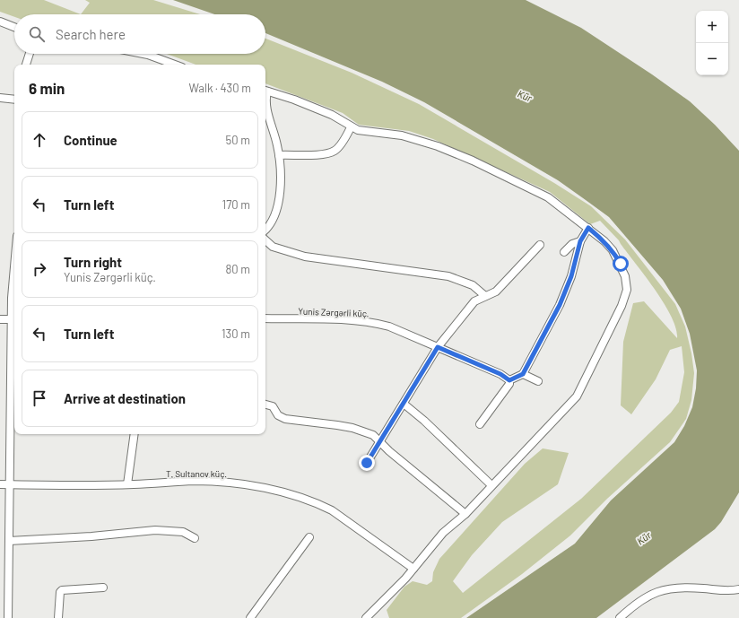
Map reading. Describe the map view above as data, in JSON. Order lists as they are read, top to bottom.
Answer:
{
  "streets": {
    "street": ["Yunis Zərgərli küç.", "T. Sultanov küç."]
  },
  "water": ["Kür"],
  "page": {
    "map_buttons": ["+", "−"],
    "search": "Search here",
    "heading": ["6 min", "Walk · 430 m"],
    "list": [
      ["Continue", "50 m"],
      ["Turn left", "170 m"],
      ["Turn right", "Yunis Zərgərli küç.", "80 m"],
      ["Turn left", "130 m"],
      "Arrive at destination"
    ]
  }
}
